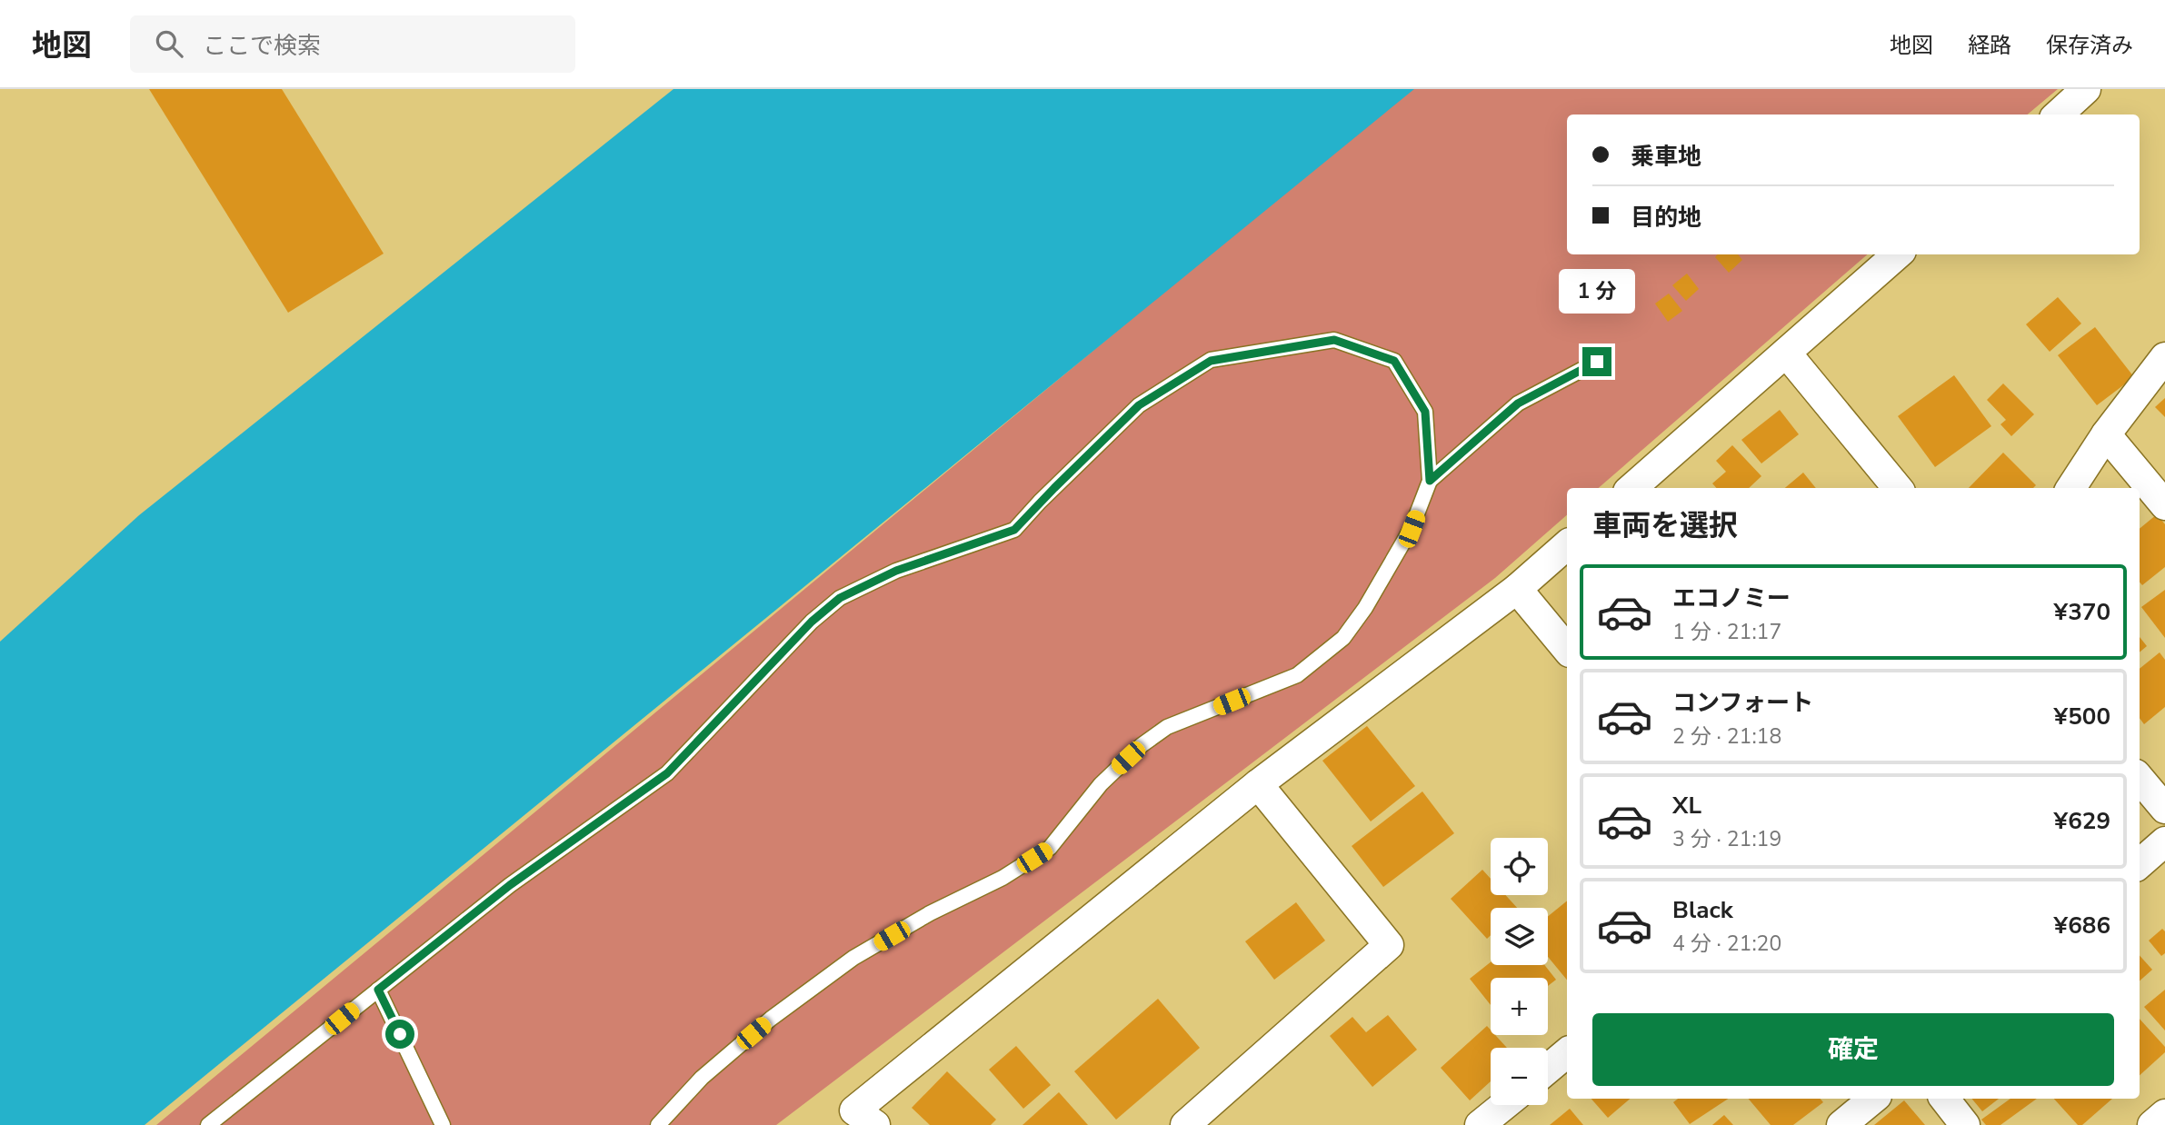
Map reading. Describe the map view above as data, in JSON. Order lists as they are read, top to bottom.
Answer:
{
  "page": {
    "header": "地図",
    "search": "ここで検索",
    "nav": ["地図", "経路", "保存済み"],
    "banner": ["乗車地", "目的地"],
    "bubble": "1 分",
    "heading": "車両を選択",
    "list": [
      {
        "name": "エコノミー",
        "note": "1 分 · 21:17",
        "value": "¥370"
      },
      {
        "name": "コンフォート",
        "note": "2 分 · 21:18",
        "value": "¥500"
      },
      {
        "name": "XL",
        "note": "3 分 · 21:19",
        "value": "¥629"
      },
      {
        "name": "Black",
        "note": "4 分 · 21:20",
        "value": "¥686"
      }
    ],
    "map_buttons": ["+", "−"],
    "buttons": "確定"
  }
}
